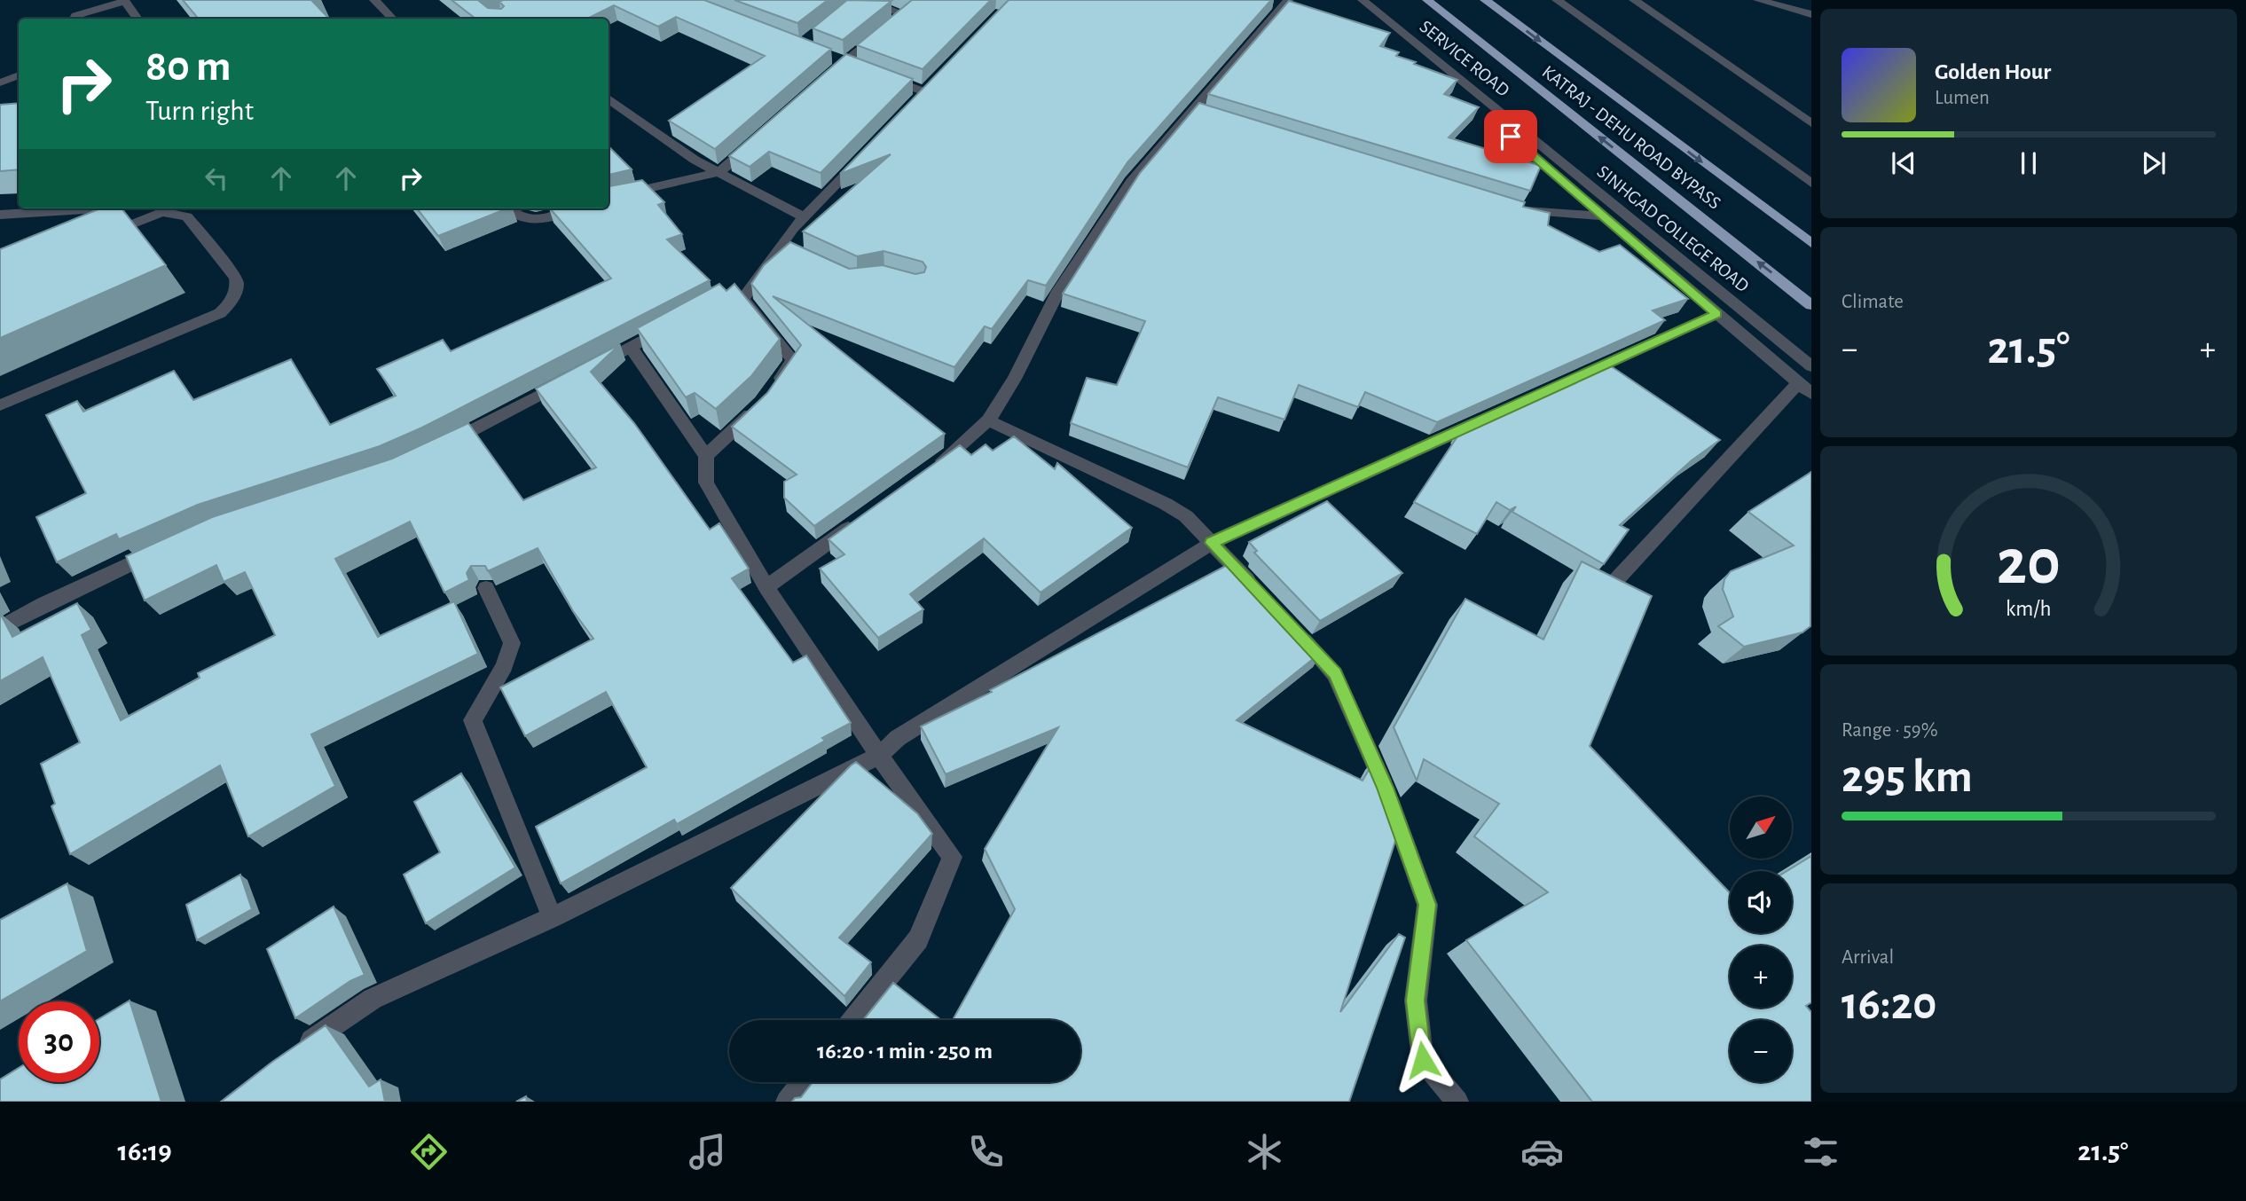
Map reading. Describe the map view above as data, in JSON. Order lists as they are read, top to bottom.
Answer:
{
  "streets": {
    "highway": ["KATRAJ - DEHU ROAD BYPASS"],
    "street": ["SERVICE ROAD", "SINHGAD COLLEGE ROAD"]
  },
  "crossings": [
    ["SERVICE ROAD", "SINHGAD COLLEGE ROAD"]
  ],
  "north": "top right",
  "page": {
    "turn": ["80 m", "Turn right"],
    "song": ["Golden Hour", "Lumen"],
    "tile": [
      "Climate",
      ["Range · 59%", "295 km"],
      ["Arrival", "16:20"]
    ],
    "heat": ["−", "21.5°", "+"],
    "map_buttons": ["+", "−"],
    "limit": "30",
    "trip": "16:20 · 1 min · 250 m",
    "tabs": ["16:19", "21.5°"],
    "gauge": ["20", "km/h"]
  }
}
